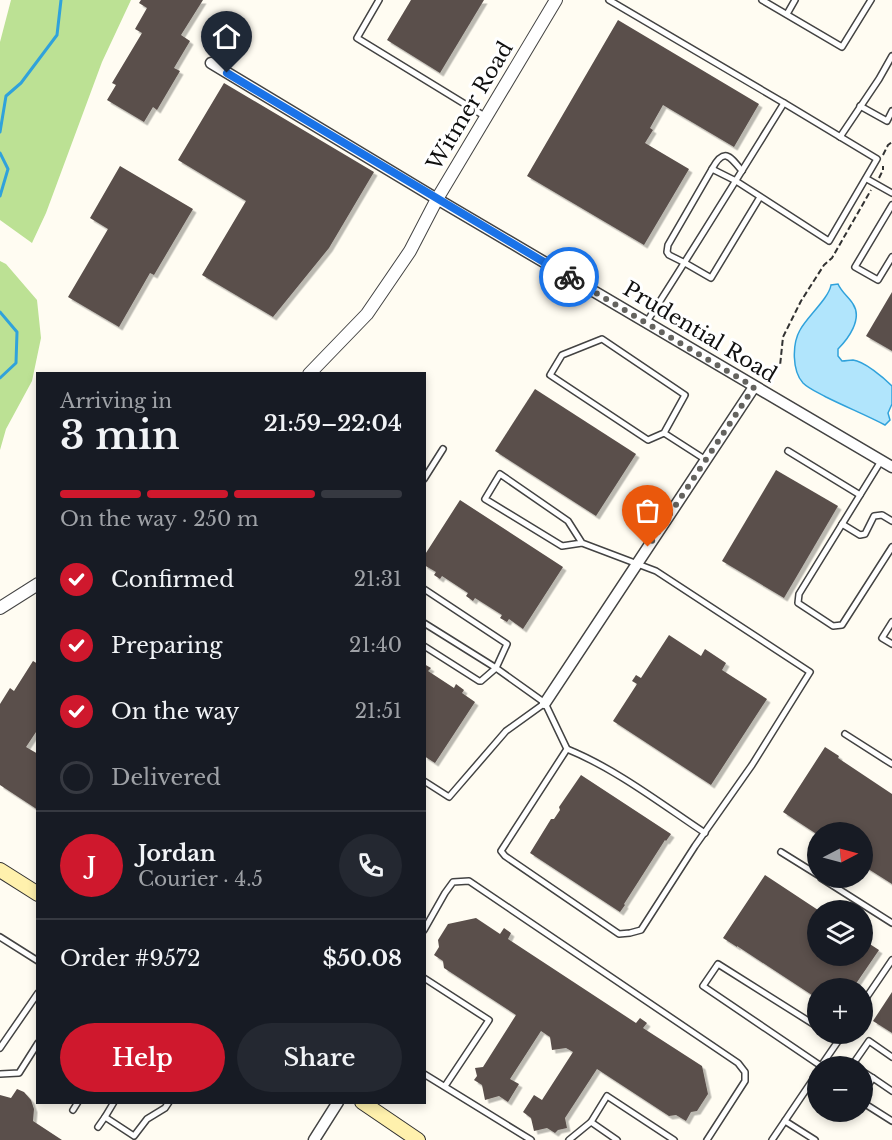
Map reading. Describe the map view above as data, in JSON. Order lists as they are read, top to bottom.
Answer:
{
  "streets": {
    "street": ["Witmer Road", "Prudential Road"]
  },
  "crossings": [
    ["Witmer Road", "Prudential Road"]
  ],
  "north": "right",
  "page": {
    "heading": ["3 min", "Arriving in", "21:59–22:04"],
    "panel": [
      "Jordan",
      "Courier · 4.5",
      "Order #9572",
      "$50.08"
    ],
    "bar": "On the way · 250 m",
    "list": [
      ["Confirmed", "21:31"],
      ["Preparing", "21:40"],
      ["On the way", "21:51"],
      "Delivered"
    ],
    "map_buttons": ["+", "−"],
    "round": "J",
    "buttons": ["Help", "Share"]
  }
}
